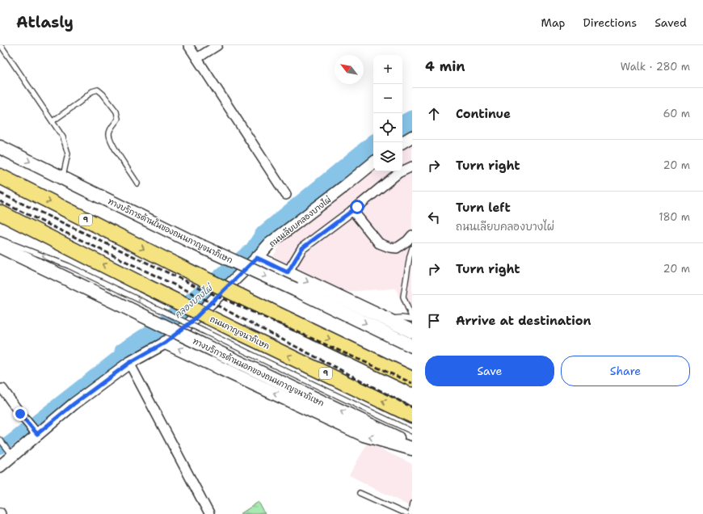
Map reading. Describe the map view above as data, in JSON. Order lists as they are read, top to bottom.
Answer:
{
  "streets": {
    "highway": ["9", "ถนนกาญจนาภิเษก"],
    "main road": ["ทางบริการด้านในของถนนกาญจนาภิเษก", "ทางบริการด้านนอกของถนนกาญจนาภิเษก"],
    "street": ["ถนนเลียบคลองบางไผ่"]
  },
  "water": ["คลองบางไผ่"],
  "north": "top left",
  "page": {
    "header": "Atlasly",
    "nav": ["Map", "Directions", "Saved"],
    "heading": ["4 min", "Walk · 280 m"],
    "map_buttons": ["+", "−"],
    "list": [
      ["Continue", "60 m"],
      ["Turn right", "20 m"],
      ["Turn left", "ถนนเลียบคลองบางไผ่", "180 m"],
      ["Turn right", "20 m"],
      "Arrive at destination"
    ],
    "buttons": ["Save", "Share"]
  }
}
